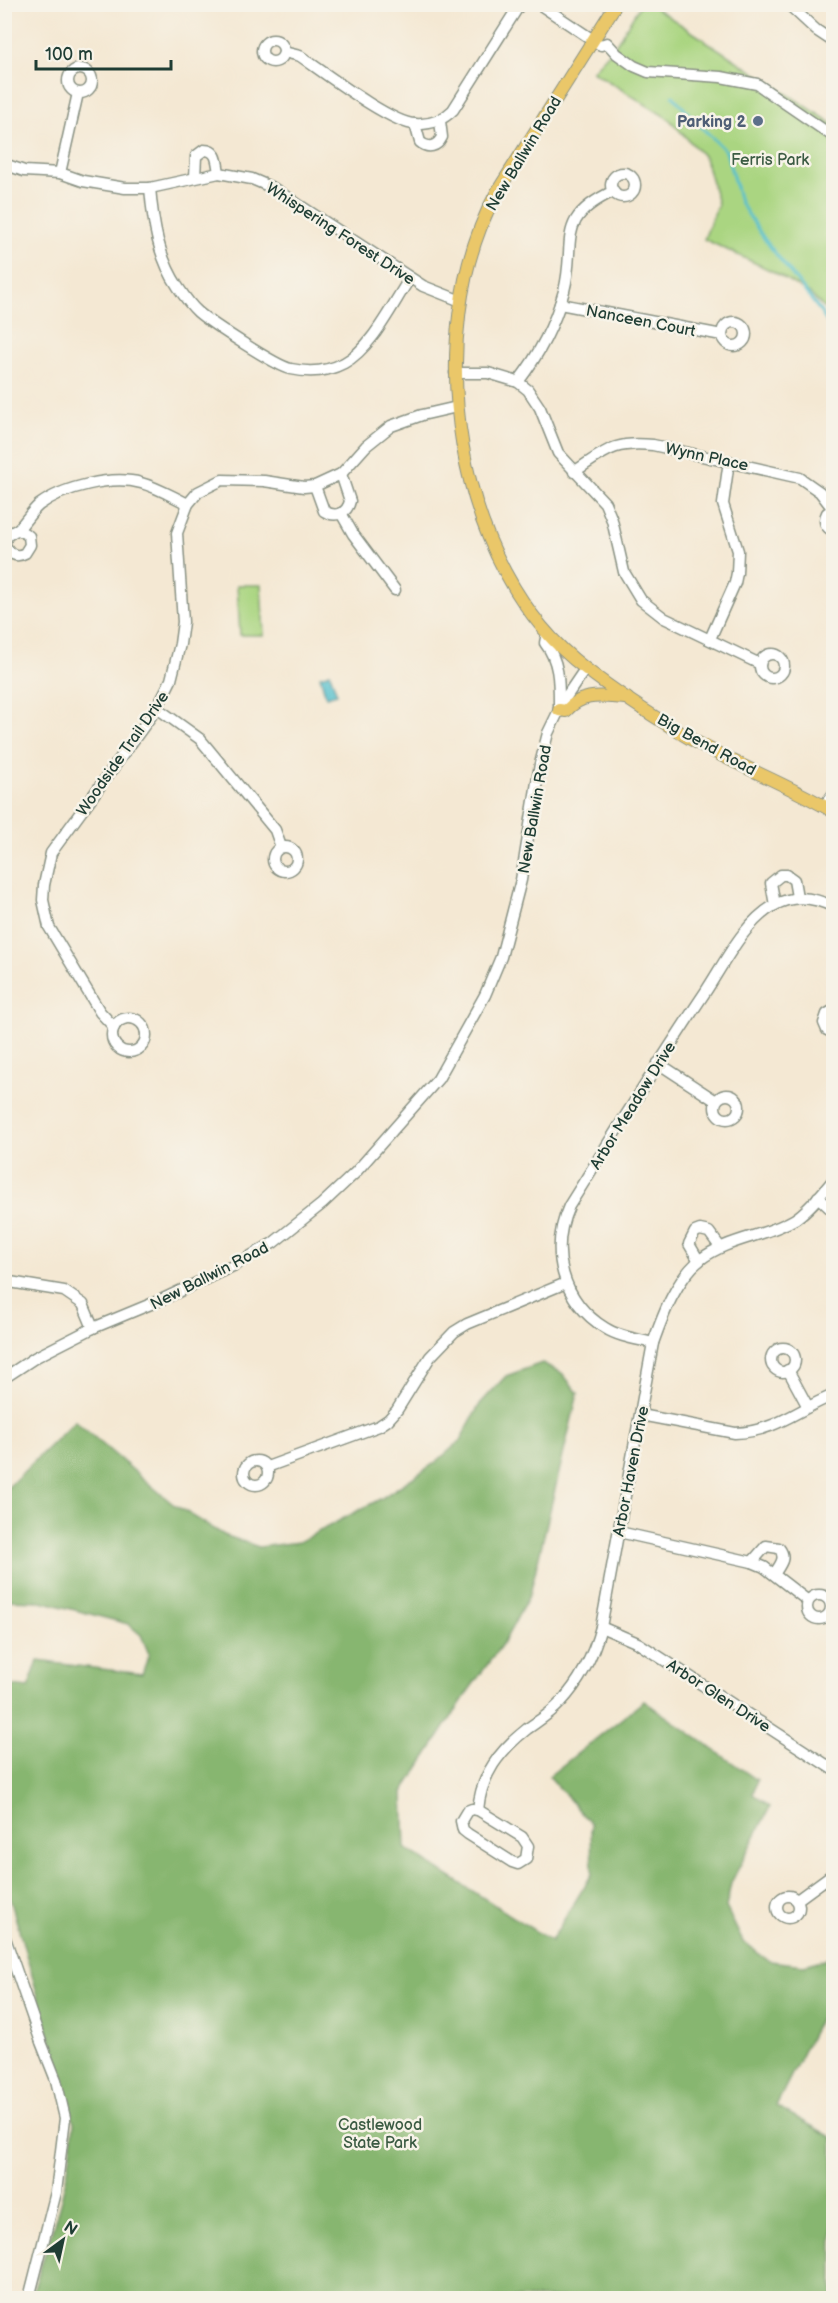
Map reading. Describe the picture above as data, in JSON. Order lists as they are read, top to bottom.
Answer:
{
  "streets": {
    "main road": ["New Ballwin Road", "Big Bend Road"],
    "street": [
      "Whispering Forest Drive",
      "Nanceen Court",
      "Wynn Place",
      "Woodside Trail Drive",
      "Arbor Meadow Drive",
      "Arbor Haven Drive",
      "Arbor Glen Drive"
    ]
  },
  "crossings": [
    ["New Ballwin Road", "Whispering Forest Drive"],
    ["New Ballwin Road", "Big Bend Road"],
    ["Arbor Meadow Drive", "Arbor Haven Drive"],
    ["Arbor Haven Drive", "Arbor Glen Drive"]
  ],
  "parks": ["Ferris Park", "Castlewood State Park"],
  "places": ["Parking 2"],
  "scale_bar": "100 m",
  "north": "top right"
}
